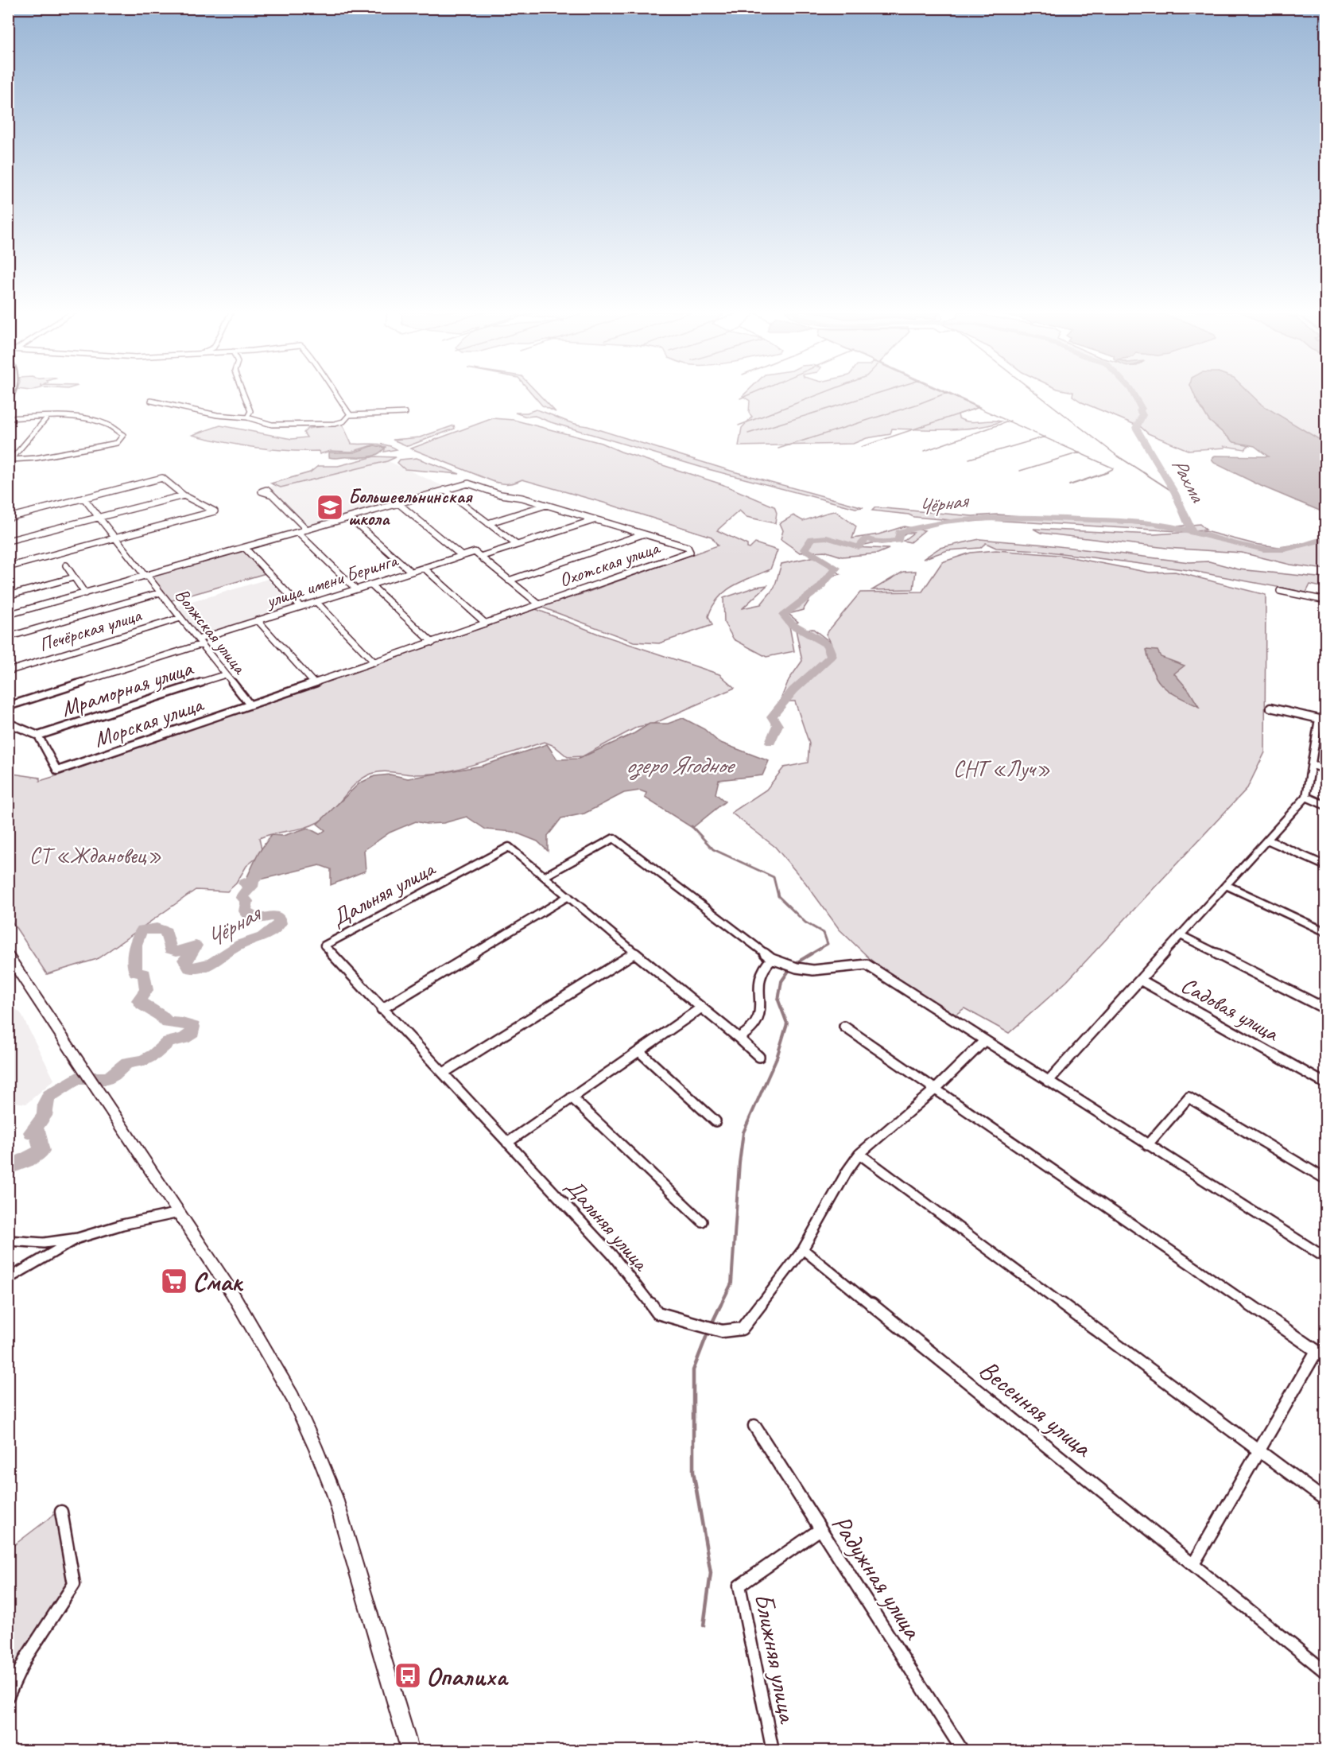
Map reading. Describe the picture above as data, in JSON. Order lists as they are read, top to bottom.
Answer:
{
  "streets": {
    "street": [
      "Охотская улица",
      "улица имени Беринга",
      "Печёрская улица",
      "Волжская улица",
      "Мраморная улица",
      "Морская улица",
      "Дальняя улица",
      "Садовая улица",
      "Весенняя улица",
      "Радужная улица",
      "Ближняя улица"
    ]
  },
  "crossings": [
    ["Охотская улица", "Морская улица"],
    ["улица имени Беринга", "Волжская улица"],
    ["Печёрская улица", "Волжская улица"],
    ["Волжская улица", "Мраморная улица"],
    ["Волжская улица", "Морская улица"],
    ["Мраморная улица", "Морская улица"],
    ["Дальняя улица", "Весенняя улица"],
    ["Радужная улица", "Ближняя улица"]
  ],
  "water": ["Рахма", "Чёрная", "озеро Ягодное"],
  "parks": ["СНТ «Луч»", "СТ «Ждановец»"],
  "places": {
    "school or university": ["Большеельнинская школа"],
    "supermarket": ["Смак"],
    "bus stop": ["Опалиха"]
  }
}
